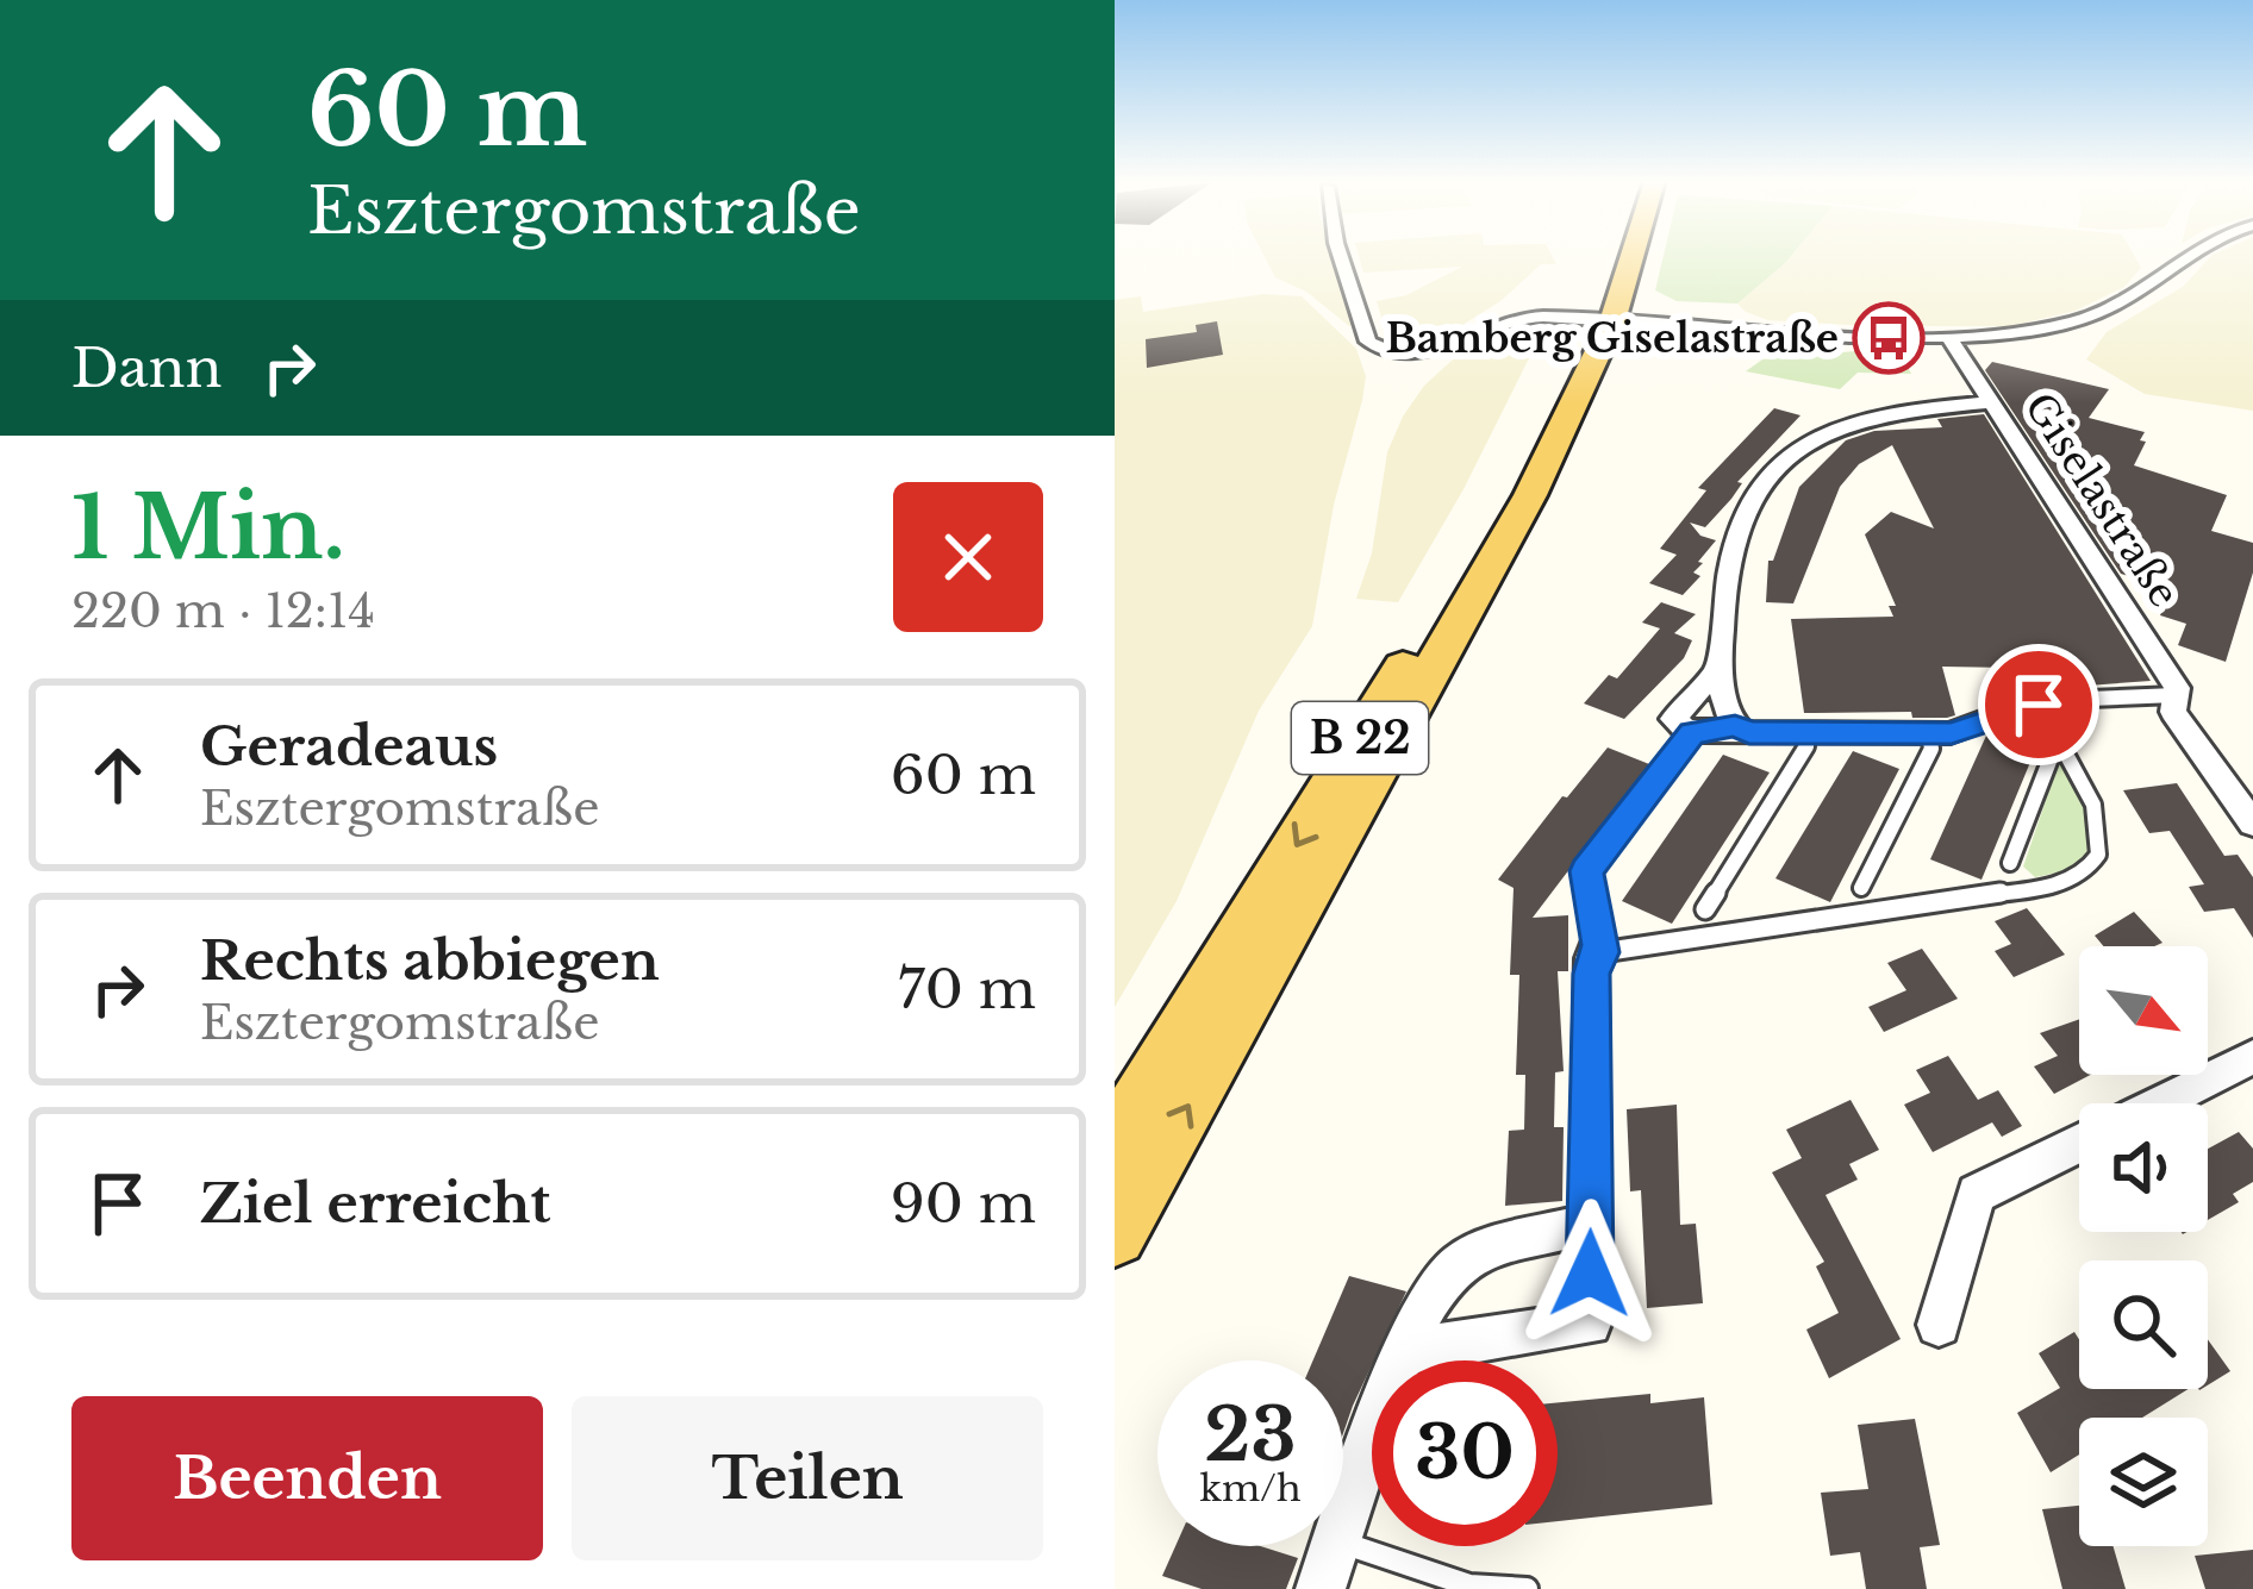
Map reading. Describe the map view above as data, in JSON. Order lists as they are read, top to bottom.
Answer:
{
  "streets": {
    "main road": ["B 22"],
    "street": ["Giselastraße"]
  },
  "places": {
    "bus stop": ["Bamberg Giselastraße"]
  },
  "north": "bottom right",
  "page": {
    "turn": ["60 m", "Esztergomstraße"],
    "then": "Dann",
    "heading": ["1 Min.", "220 m · 12:14"],
    "list": [
      {
        "name": "Geradeaus",
        "note": "Esztergomstraße",
        "value": "60 m"
      },
      {
        "name": "Rechts abbiegen",
        "note": "Esztergomstraße",
        "value": "70 m"
      },
      {
        "name": "Ziel erreicht",
        "value": "90 m"
      }
    ],
    "speed": "23 km/h",
    "limit": "30",
    "buttons": ["Beenden", "Teilen"]
  }
}
